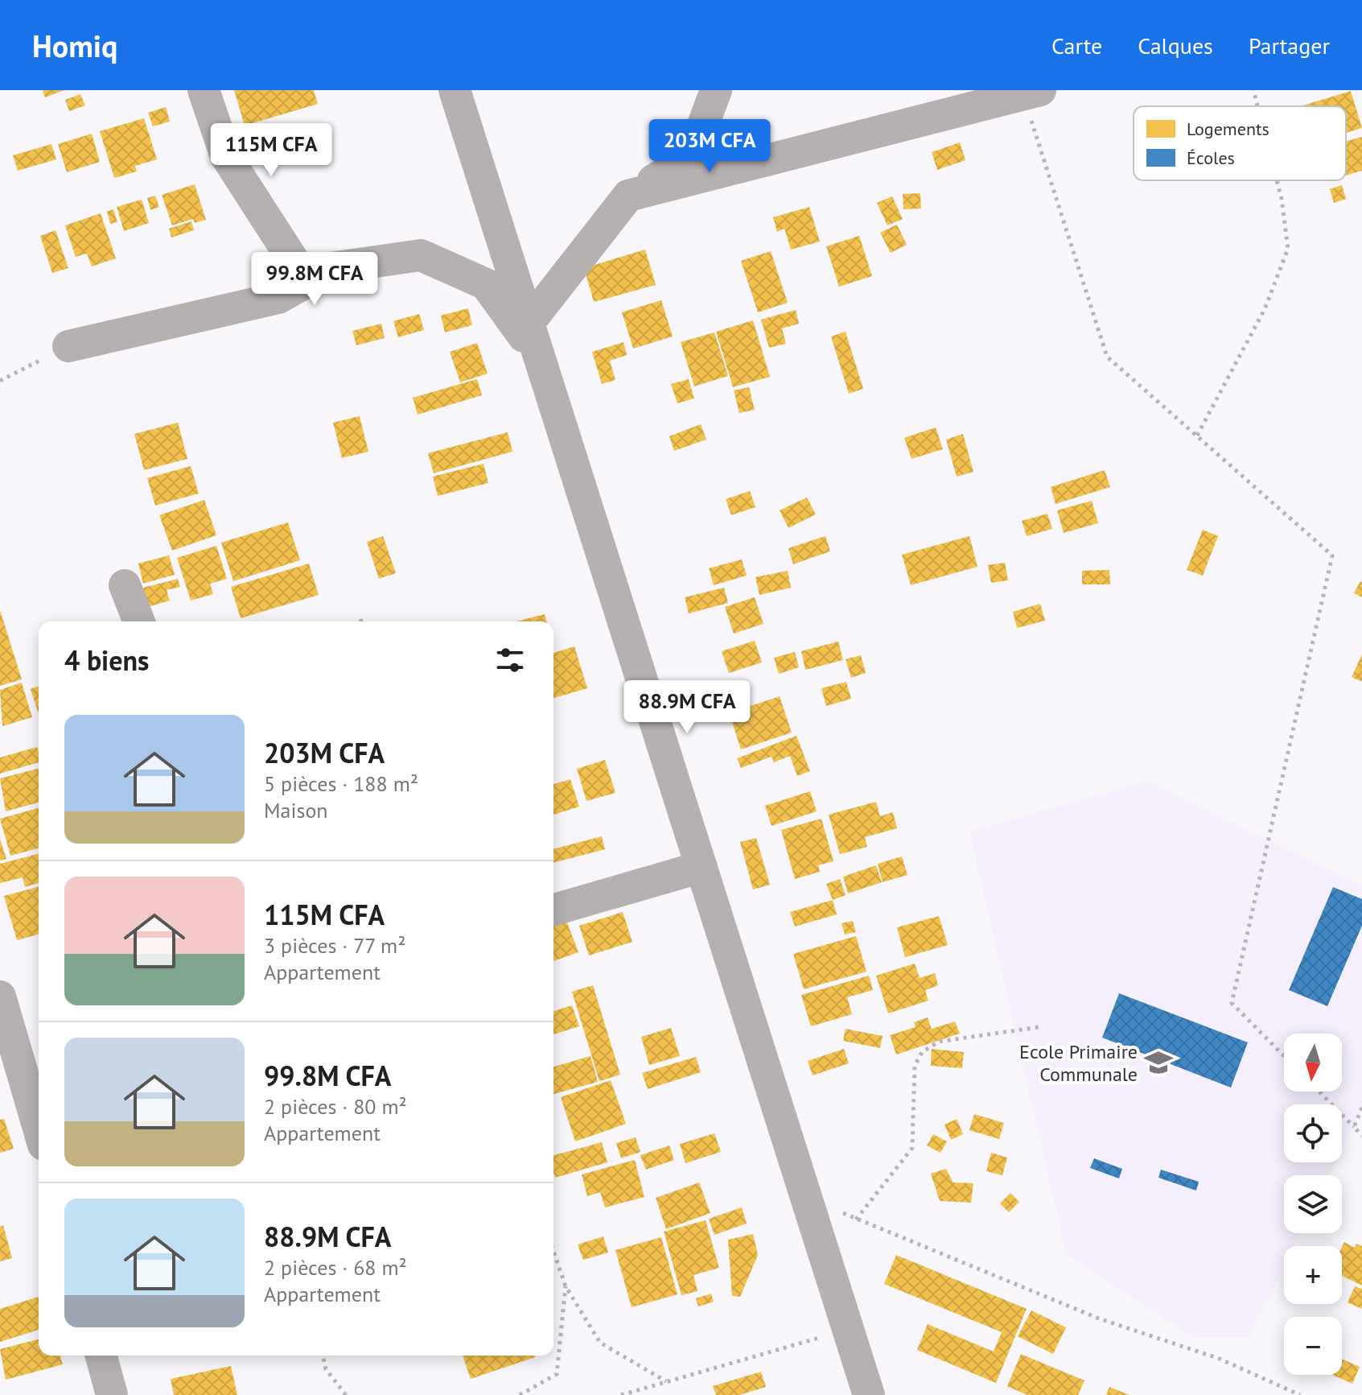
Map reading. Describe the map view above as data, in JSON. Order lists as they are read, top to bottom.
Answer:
{
  "places": {
    "school or university": ["Ecole Primaire Communale"]
  },
  "legend": ["Logements", "Écoles"],
  "north": "bottom",
  "page": {
    "header": "Homiq",
    "nav": ["Carte", "Calques", "Partager"],
    "price": [
      "203M CFA",
      "115M CFA",
      "99.8M CFA",
      "88.9M CFA"
    ],
    "heading": "4 biens",
    "list": [
      {
        "name": "203M CFA",
        "note": "5 pièces · 188 m² · Maison"
      },
      {
        "name": "115M CFA",
        "note": "3 pièces · 77 m² · Appartement"
      },
      {
        "name": "99.8M CFA",
        "note": "2 pièces · 80 m² · Appartement"
      },
      {
        "name": "88.9M CFA",
        "note": "2 pièces · 68 m² · Appartement"
      }
    ],
    "map_buttons": ["+", "−"]
  }
}
